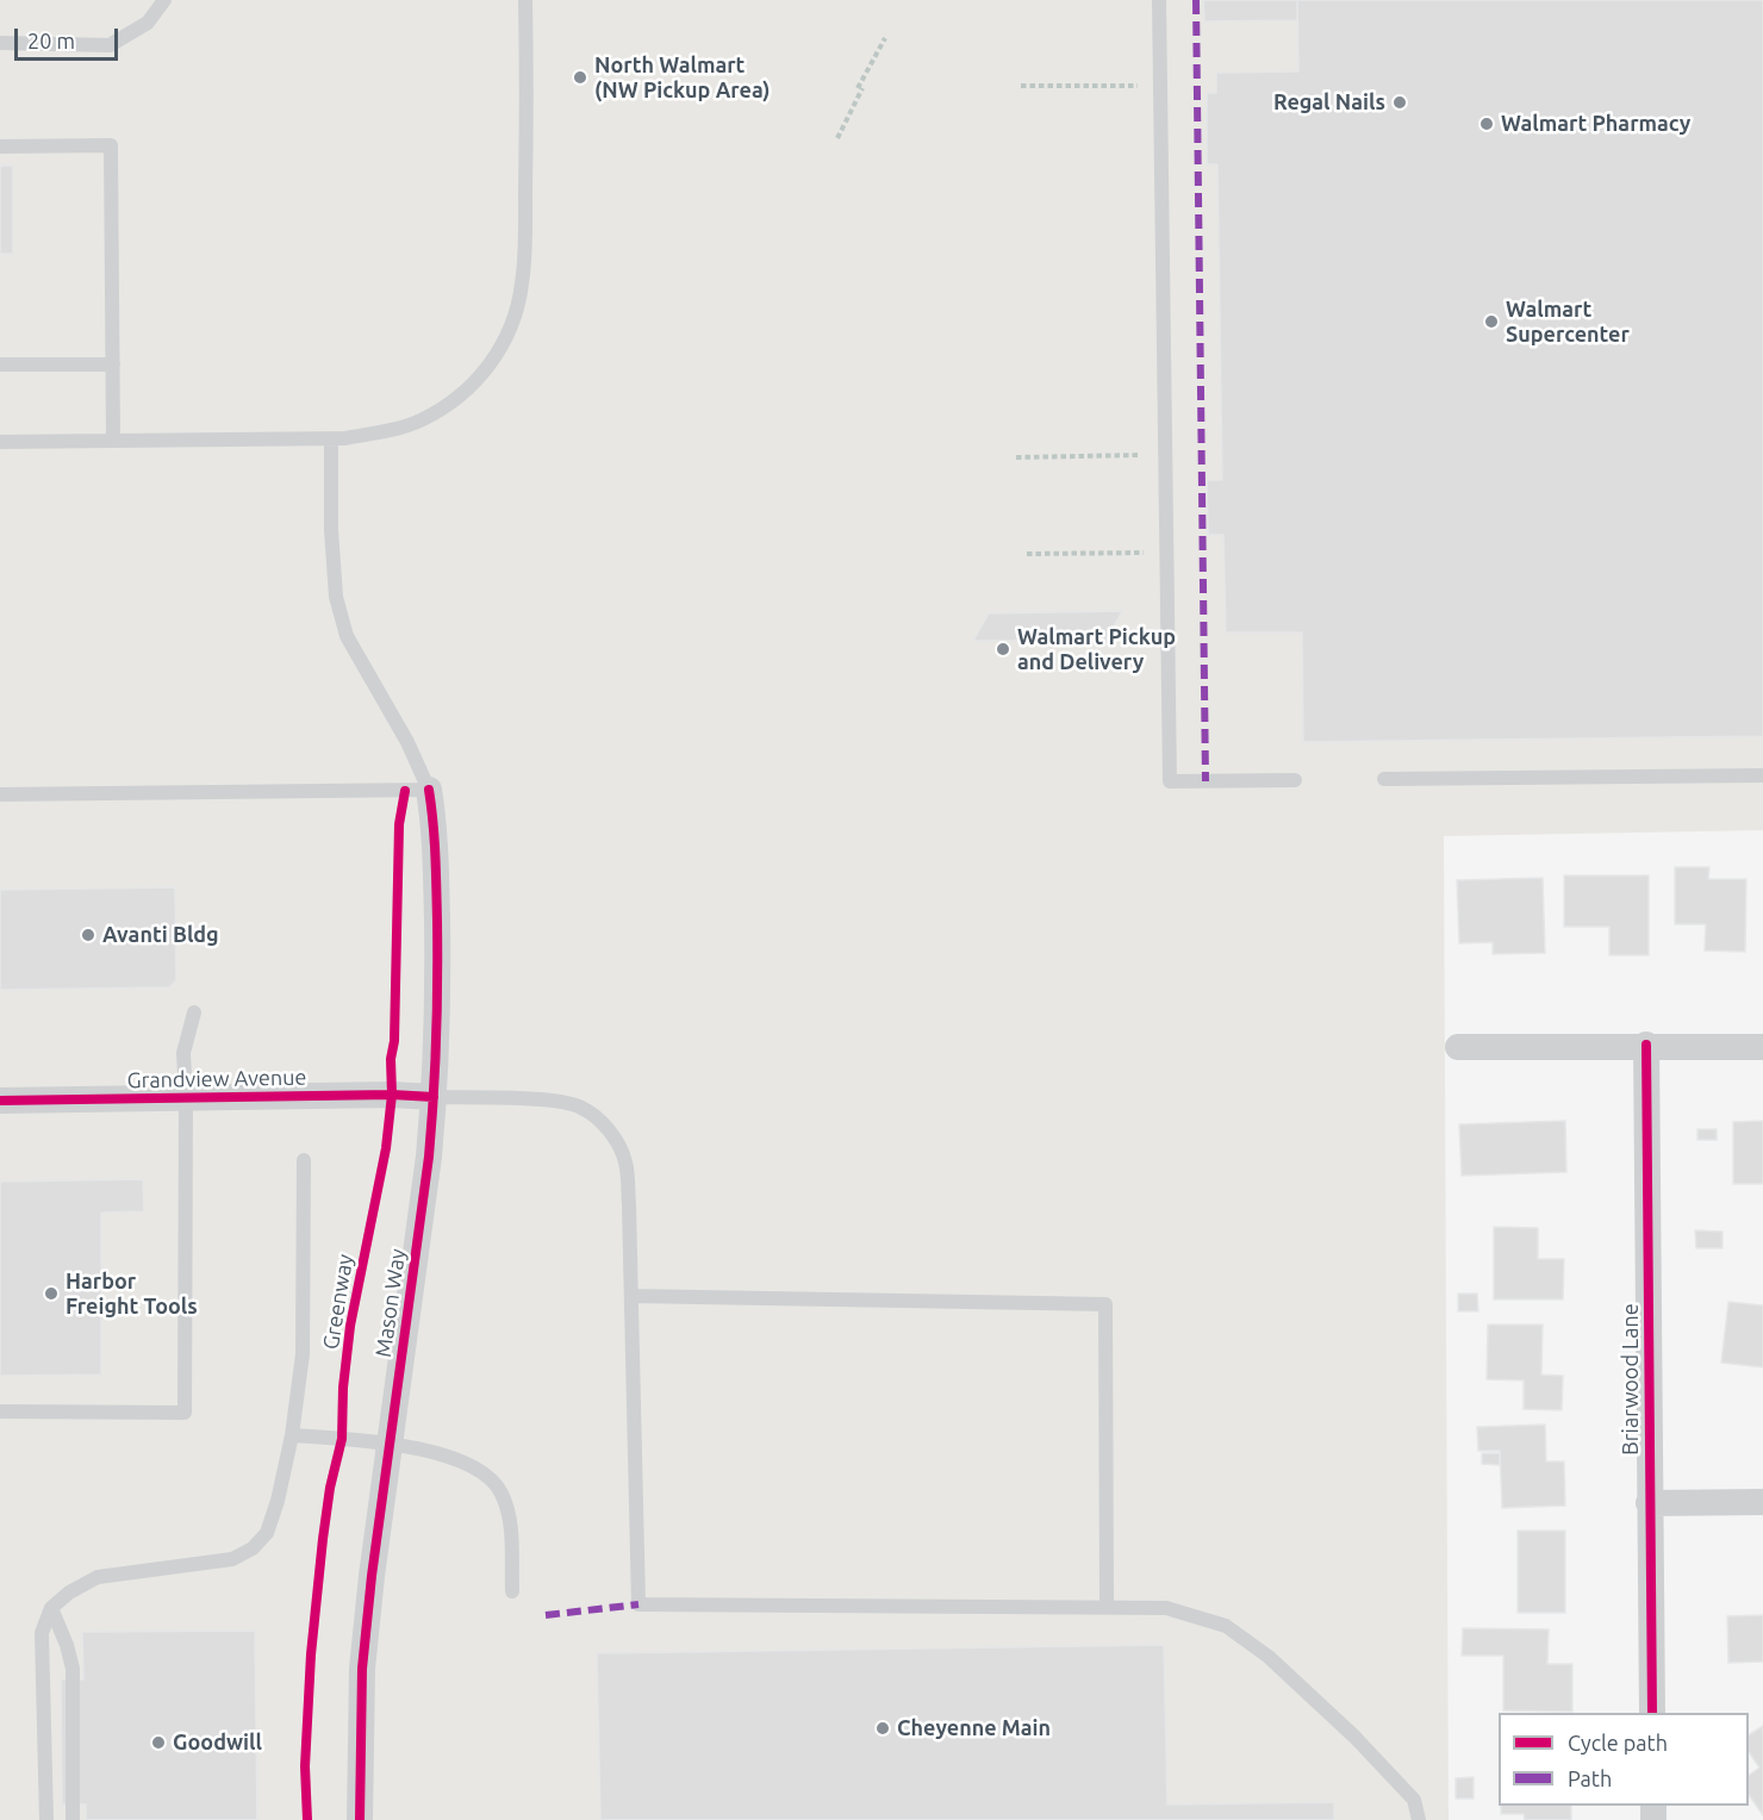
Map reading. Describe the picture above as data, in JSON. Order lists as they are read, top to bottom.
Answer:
{
  "streets": {
    "street": ["Grandview Avenue", "Mason Way", "Briarwood Lane"],
    "cycle path": ["Greenway"]
  },
  "crossings": [
    ["Grandview Avenue", "Mason Way"]
  ],
  "places": [
    "North Walmart (NW Pickup Area)",
    "Regal Nails",
    "Walmart Pharmacy",
    "Walmart Supercenter",
    "Walmart Pickup and Delivery",
    "Avanti Bldg",
    "Harbor Freight Tools",
    "Cheyenne Main",
    "Goodwill"
  ],
  "legend": ["Cycle path", "Path"],
  "scale_bar": "20 m"
}
